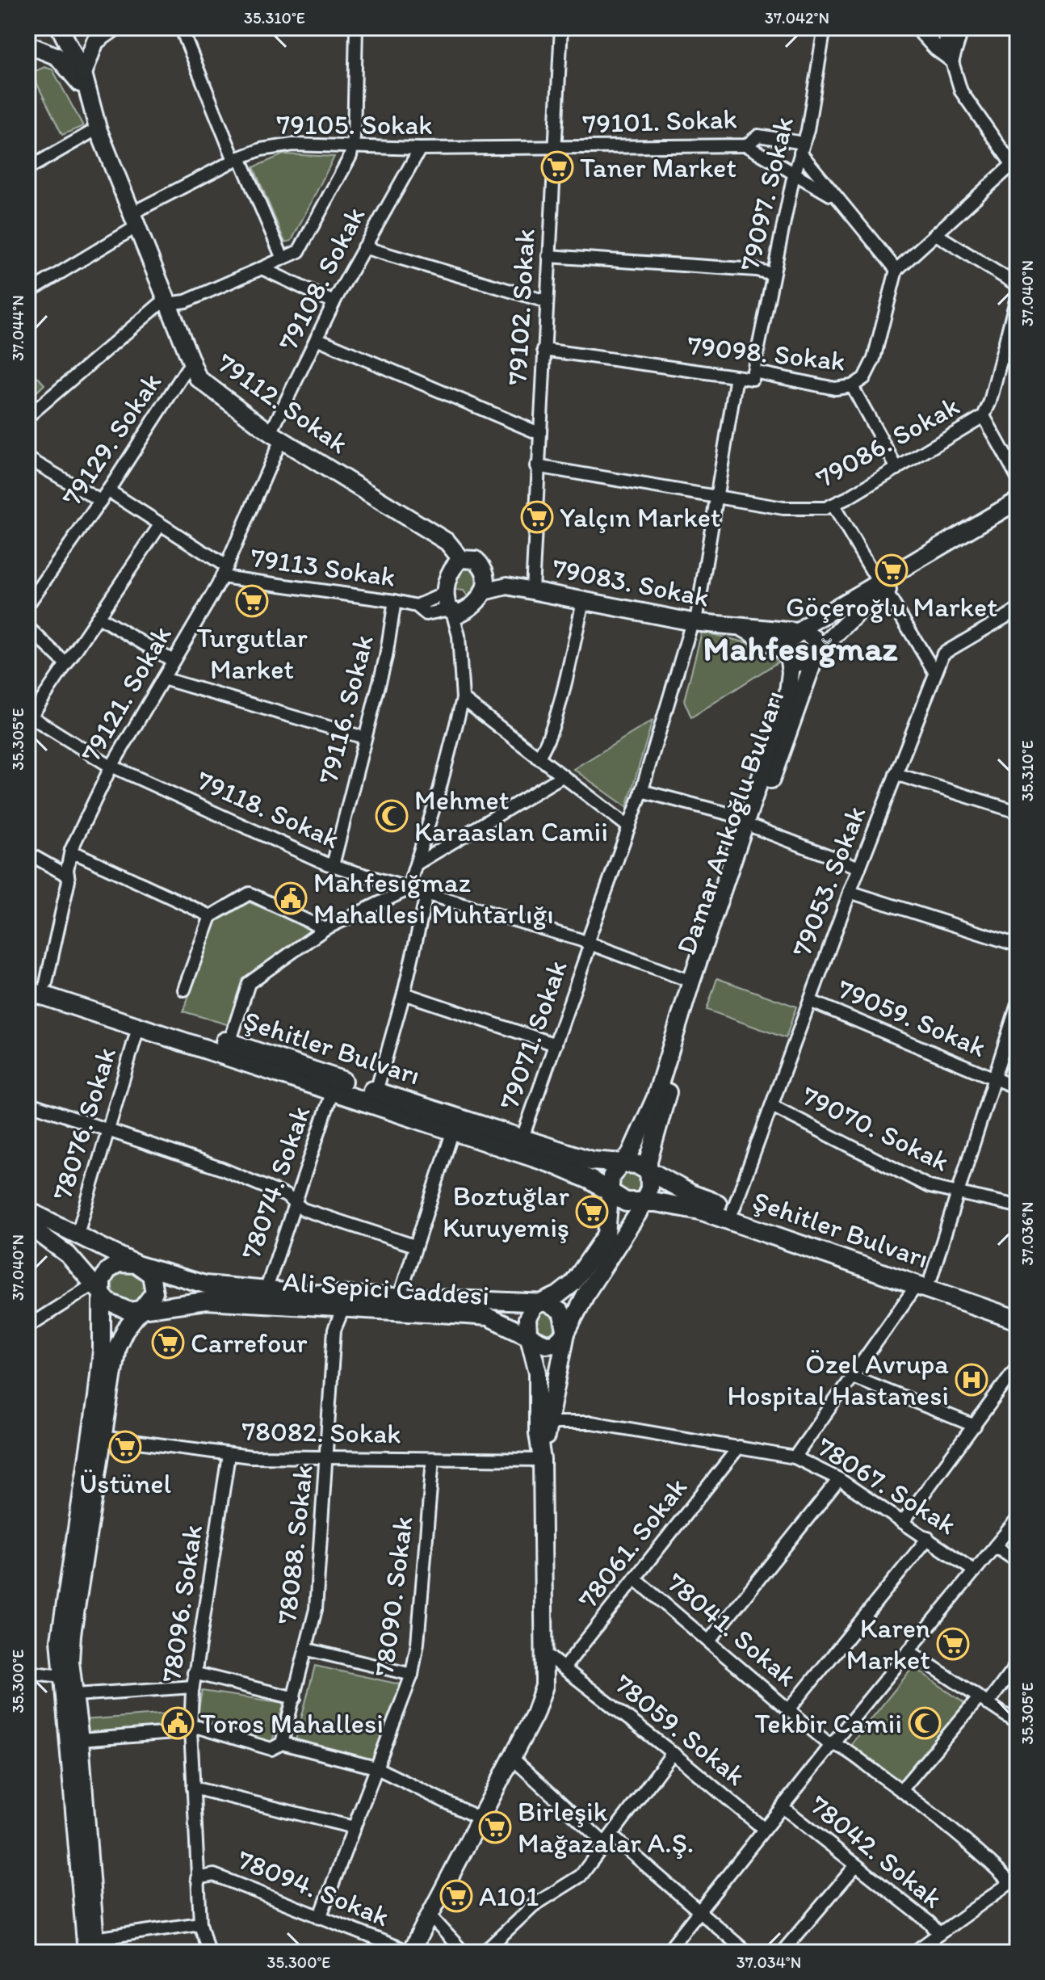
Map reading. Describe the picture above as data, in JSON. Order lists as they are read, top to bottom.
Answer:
{
  "streets": {
    "main road": [
      "79112. Sokak",
      "79083. Sokak",
      "Damar Arıkoğlu Bulvarı",
      "Şehitler Bulvarı",
      "Ali Sepici Caddesi"
    ],
    "street": [
      "79101. Sokak",
      "79105. Sokak",
      "79097. Sokak",
      "79108. Sokak",
      "79102. Sokak",
      "79098. Sokak",
      "79129. Sokak",
      "79086. Sokak",
      "79113 Sokak",
      "79121. Sokak",
      "79116. Sokak",
      "79118. Sokak",
      "79053. Sokak",
      "79059. Sokak",
      "79071. Sokak",
      "78076. Sokak",
      "79070. Sokak",
      "78074. Sokak",
      "78082. Sokak",
      "78067. Sokak",
      "78061. Sokak",
      "78088. Sokak",
      "78090. Sokak",
      "78096. Sokak",
      "78041. Sokak",
      "78059. Sokak",
      "78042. Sokak",
      "78094. Sokak"
    ]
  },
  "crossings": [
    ["79101. Sokak", "79105. Sokak"],
    ["79101. Sokak", "79097. Sokak"],
    ["79101. Sokak", "79102. Sokak"],
    ["79105. Sokak", "79108. Sokak"],
    ["79105. Sokak", "79102. Sokak"],
    ["79105. Sokak", "79112. Sokak"],
    ["79097. Sokak", "79098. Sokak"],
    ["79108. Sokak", "79112. Sokak"],
    ["79108. Sokak", "79121. Sokak"],
    ["79102. Sokak", "79098. Sokak"],
    ["79102. Sokak", "79086. Sokak"],
    ["79102. Sokak", "79083. Sokak"],
    ["79098. Sokak", "79086. Sokak"],
    ["79098. Sokak", "79071. Sokak"],
    ["79112. Sokak", "79129. Sokak"],
    ["79112. Sokak", "79113 Sokak"],
    ["79112. Sokak", "79121. Sokak"],
    ["79086. Sokak", "79071. Sokak"],
    ["79113 Sokak", "79121. Sokak"],
    ["79113 Sokak", "79116. Sokak"],
    ["79083. Sokak", "Damar Arıkoğlu Bulvarı"],
    ["79083. Sokak", "79071. Sokak"],
    ["79121. Sokak", "79118. Sokak"],
    ["79121. Sokak", "Şehitler Bulvarı"],
    ["79116. Sokak", "79118. Sokak"],
    ["79118. Sokak", "Damar Arıkoğlu Bulvarı"],
    ["79118. Sokak", "79071. Sokak"],
    ["Damar Arıkoğlu Bulvarı", "Şehitler Bulvarı"],
    ["79053. Sokak", "79059. Sokak"],
    ["79053. Sokak", "Şehitler Bulvarı"],
    ["79053. Sokak", "79070. Sokak"],
    ["79071. Sokak", "Şehitler Bulvarı"],
    ["Şehitler Bulvarı", "78076. Sokak"],
    ["Şehitler Bulvarı", "78074. Sokak"],
    ["78076. Sokak", "Ali Sepici Caddesi"],
    ["78074. Sokak", "Ali Sepici Caddesi"],
    ["Ali Sepici Caddesi", "78088. Sokak"],
    ["78082. Sokak", "78088. Sokak"],
    ["78082. Sokak", "78090. Sokak"],
    ["78082. Sokak", "78096. Sokak"],
    ["78067. Sokak", "78061. Sokak"],
    ["78061. Sokak", "78041. Sokak"],
    ["78061. Sokak", "78059. Sokak"],
    ["78090. Sokak", "78094. Sokak"],
    ["78096. Sokak", "78094. Sokak"]
  ],
  "districts": ["Mahfesığmaz"],
  "places": {
    "supermarket": [
      "Taner Market",
      "Yalçın Market",
      "Göçeroğlu Market",
      "Turgutlar Market",
      "Boztuğlar Kuruyemiş",
      "Carrefour",
      "Üstünel",
      "Karen Market",
      "Birleşik Mağazalar A.Ş.",
      "A101"
    ],
    "mosque": ["Mehmet Karaaslan Camii", "Tekbir Camii"],
    "public building": ["Mahfesığmaz Mahallesi Muhtarlığı", "Toros Mahallesi"],
    "hospital": ["Özel Avrupa Hospital Hastanesi"]
  },
  "coordinates": [
    "35.310°E",
    "37.042°N",
    "37.040°N",
    "37.044°N",
    "35.305°E",
    "37.036°N",
    "35.300°E",
    "37.034°N"
  ]
}
